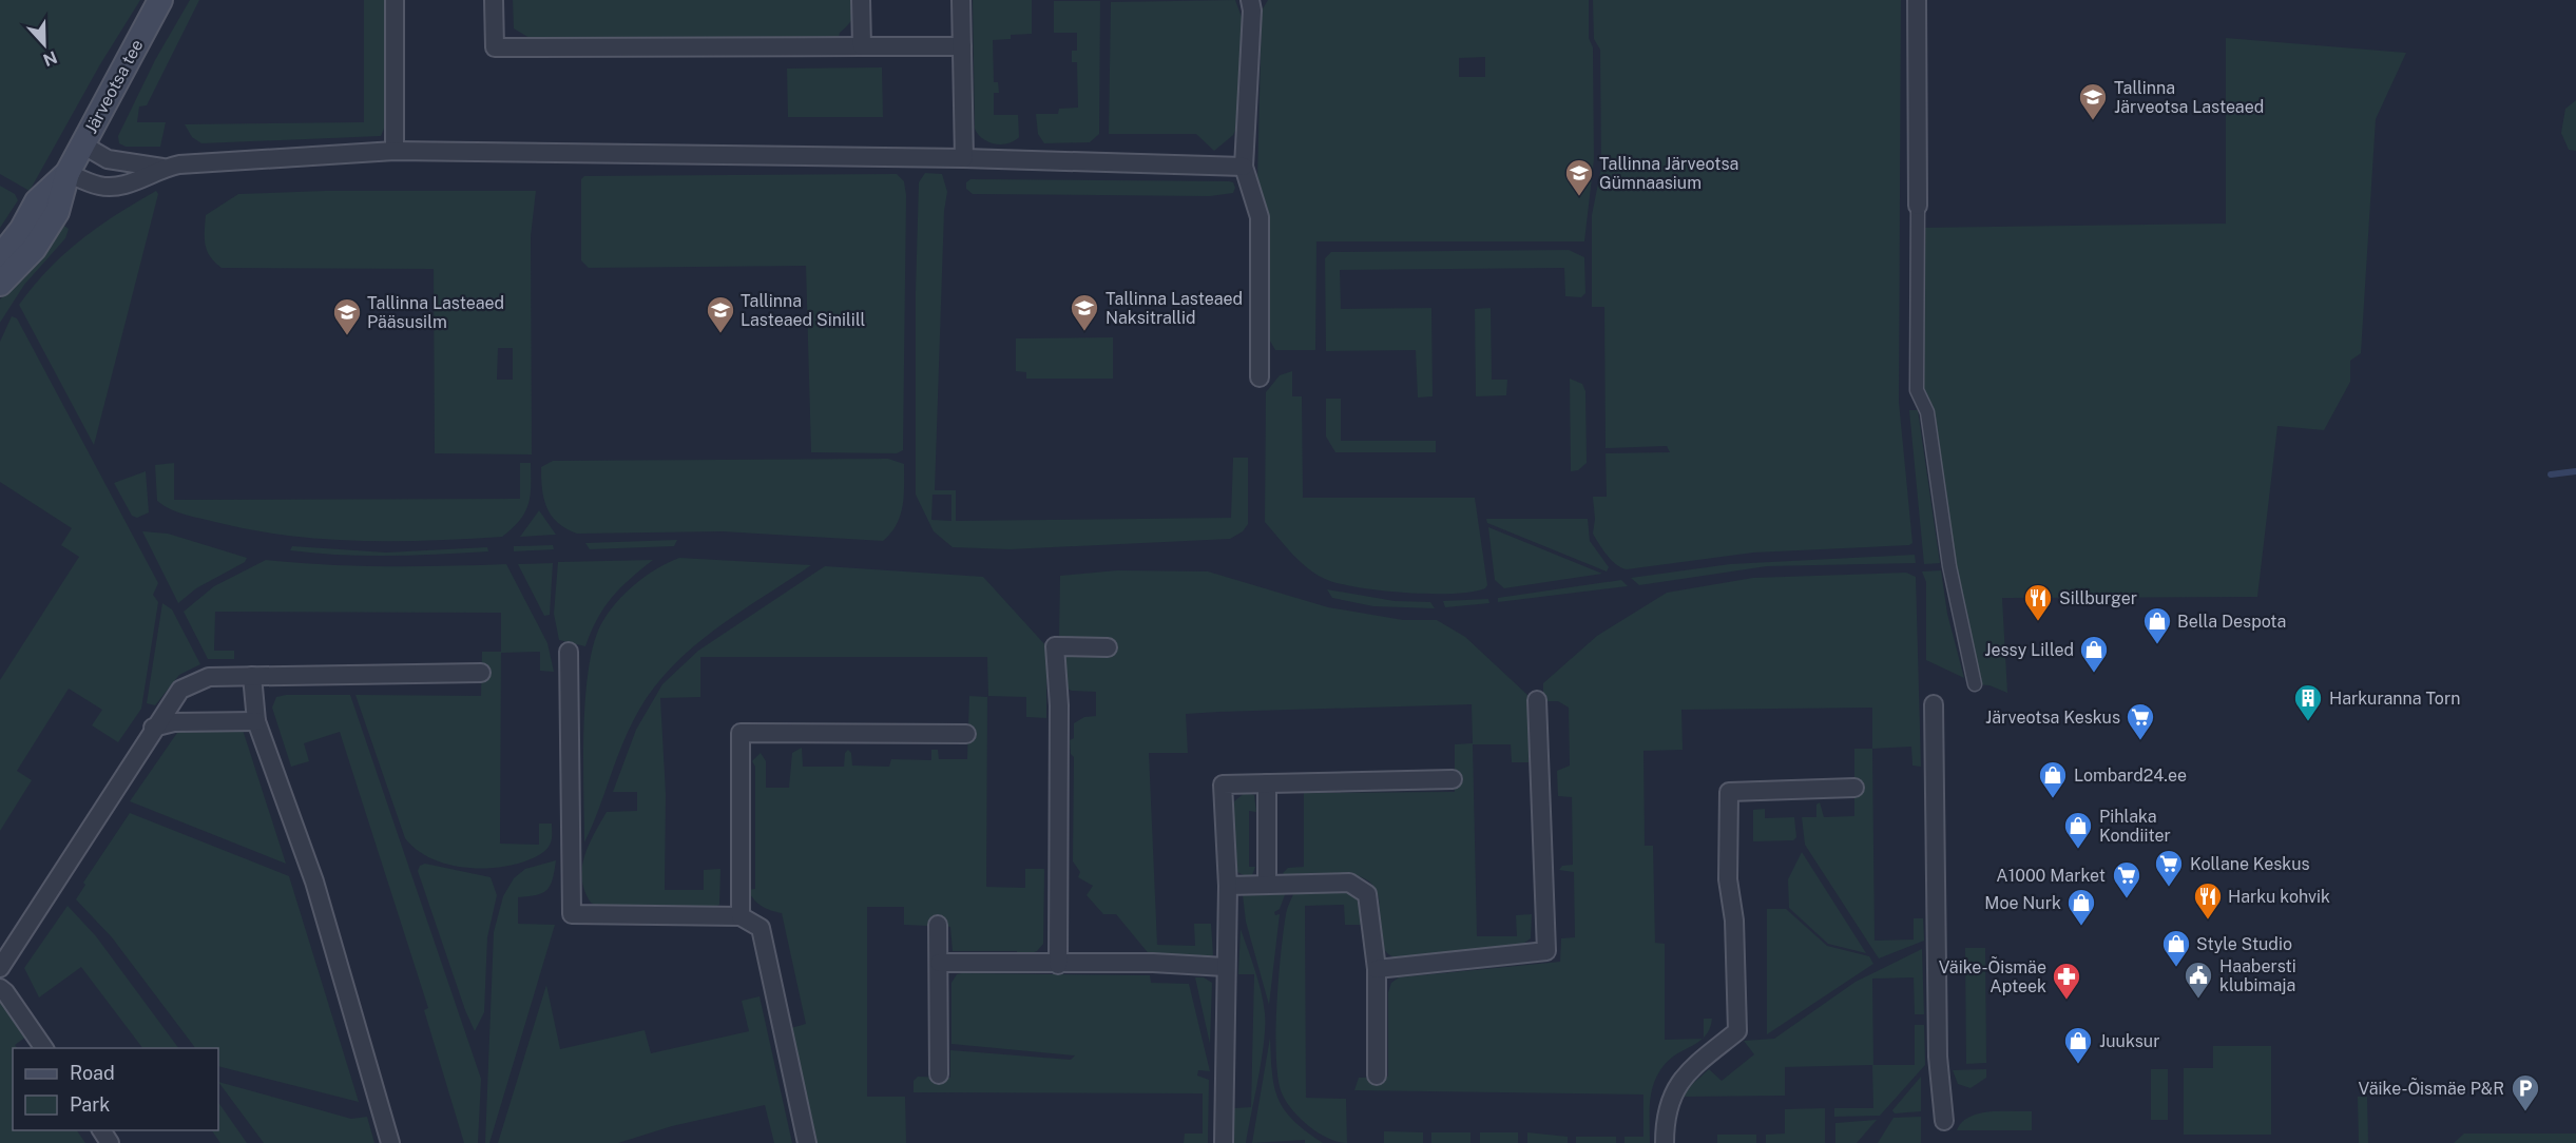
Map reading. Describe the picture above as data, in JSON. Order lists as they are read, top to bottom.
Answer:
{
  "streets": {
    "main road": ["Järveotsa tee"]
  },
  "places": {
    "school or university": [
      "Tallinna Järveotsa Lasteaed",
      "Tallinna Järveotsa Gümnaasium",
      "Tallinna Lasteaed Naksitrallid",
      "Tallinna Lasteaed Sinilill",
      "Tallinna Lasteaed Pääsusilm"
    ],
    "restaurant": ["Sillburger", "Harku kohvik"],
    "shop": [
      "Bella Despota",
      "Jessy Lilled",
      "Lombard24.ee",
      "Pihlaka Kondiiter",
      "Moe Nurk",
      "Style Studio",
      "Juuksur"
    ],
    "building": ["Harkuranna Torn"],
    "supermarket": ["Järveotsa Keskus", "Kollane Keskus", "A1000 Market"],
    "public building": ["Haabersti klubimaja"],
    "pharmacy": ["Väike-Õismäe Apteek"],
    "parking": ["Väike-Õismäe P&R"]
  },
  "legend": ["Road", "Park"],
  "north": "bottom"
}
